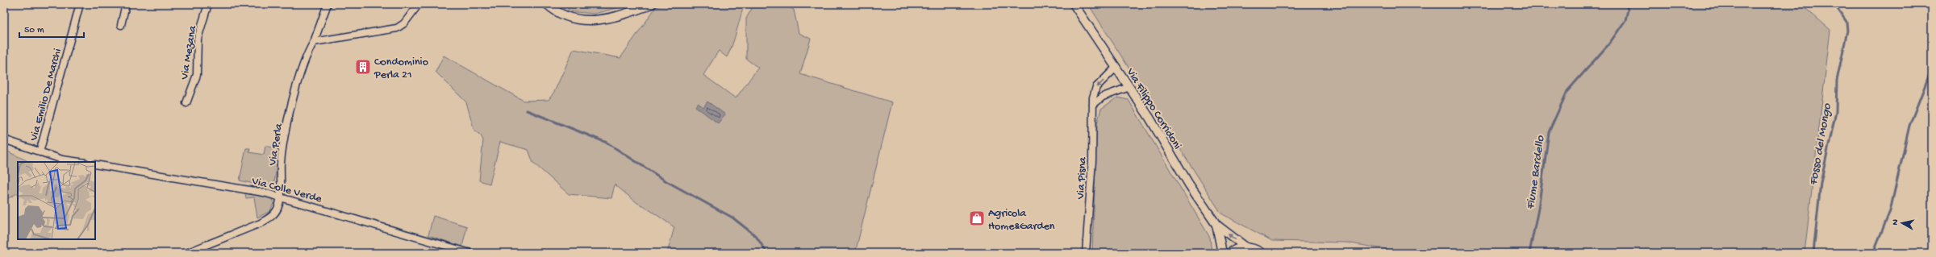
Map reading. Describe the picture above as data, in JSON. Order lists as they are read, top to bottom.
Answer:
{
  "streets": {
    "street": [
      "Via Mezana",
      "Via Emilio De Marchi",
      "Via Filippo Corridoni",
      "Via Perla",
      "Via Pisna",
      "Via Colle Verde"
    ]
  },
  "crossings": [
    ["Via Filippo Corridoni", "Via Pisna"],
    ["Via Perla", "Via Colle Verde"]
  ],
  "water": ["Fosso del Mongo", "Fiume Bardello"],
  "places": {
    "building": ["Condominio Perla 21"],
    "shop": ["Agricola Home&Garden"]
  },
  "scale_bar": "50 m",
  "north": "left"
}
